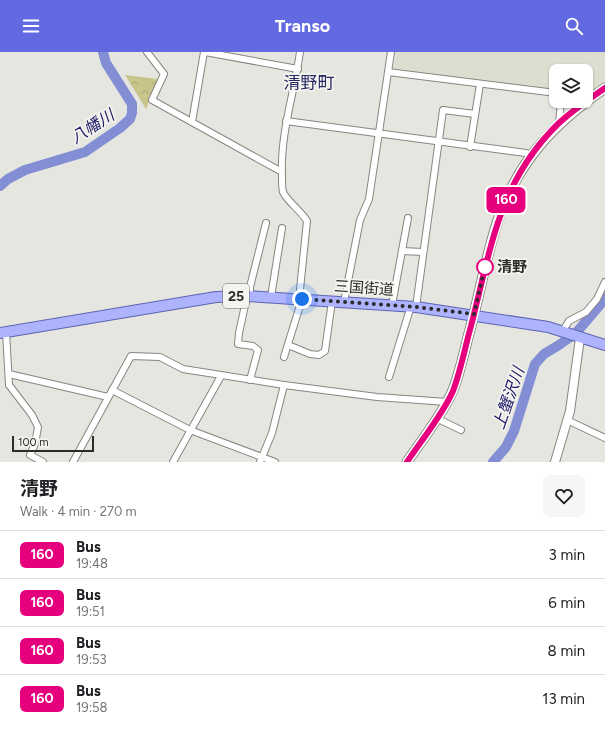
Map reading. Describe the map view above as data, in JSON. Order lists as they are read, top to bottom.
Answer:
{
  "streets": {
    "main road": ["三国街道", "25"]
  },
  "districts": ["清野町"],
  "water": ["八幡川", "上蟹沢川"],
  "places": ["清野"],
  "lines": ["bus line 160"],
  "scale_bar": "100 m",
  "page": {
    "header": "Transo",
    "on_map": "160",
    "scale": "100 m",
    "heading": ["清野", "Walk · 4 min · 270 m"],
    "list": [
      {
        "mark": "160",
        "name": "Bus",
        "note": "19:48",
        "value": "3 min"
      },
      {
        "mark": "160",
        "name": "Bus",
        "note": "19:51",
        "value": "6 min"
      },
      {
        "mark": "160",
        "name": "Bus",
        "note": "19:53",
        "value": "8 min"
      },
      {
        "mark": "160",
        "name": "Bus",
        "note": "19:58",
        "value": "13 min"
      }
    ]
  }
}
